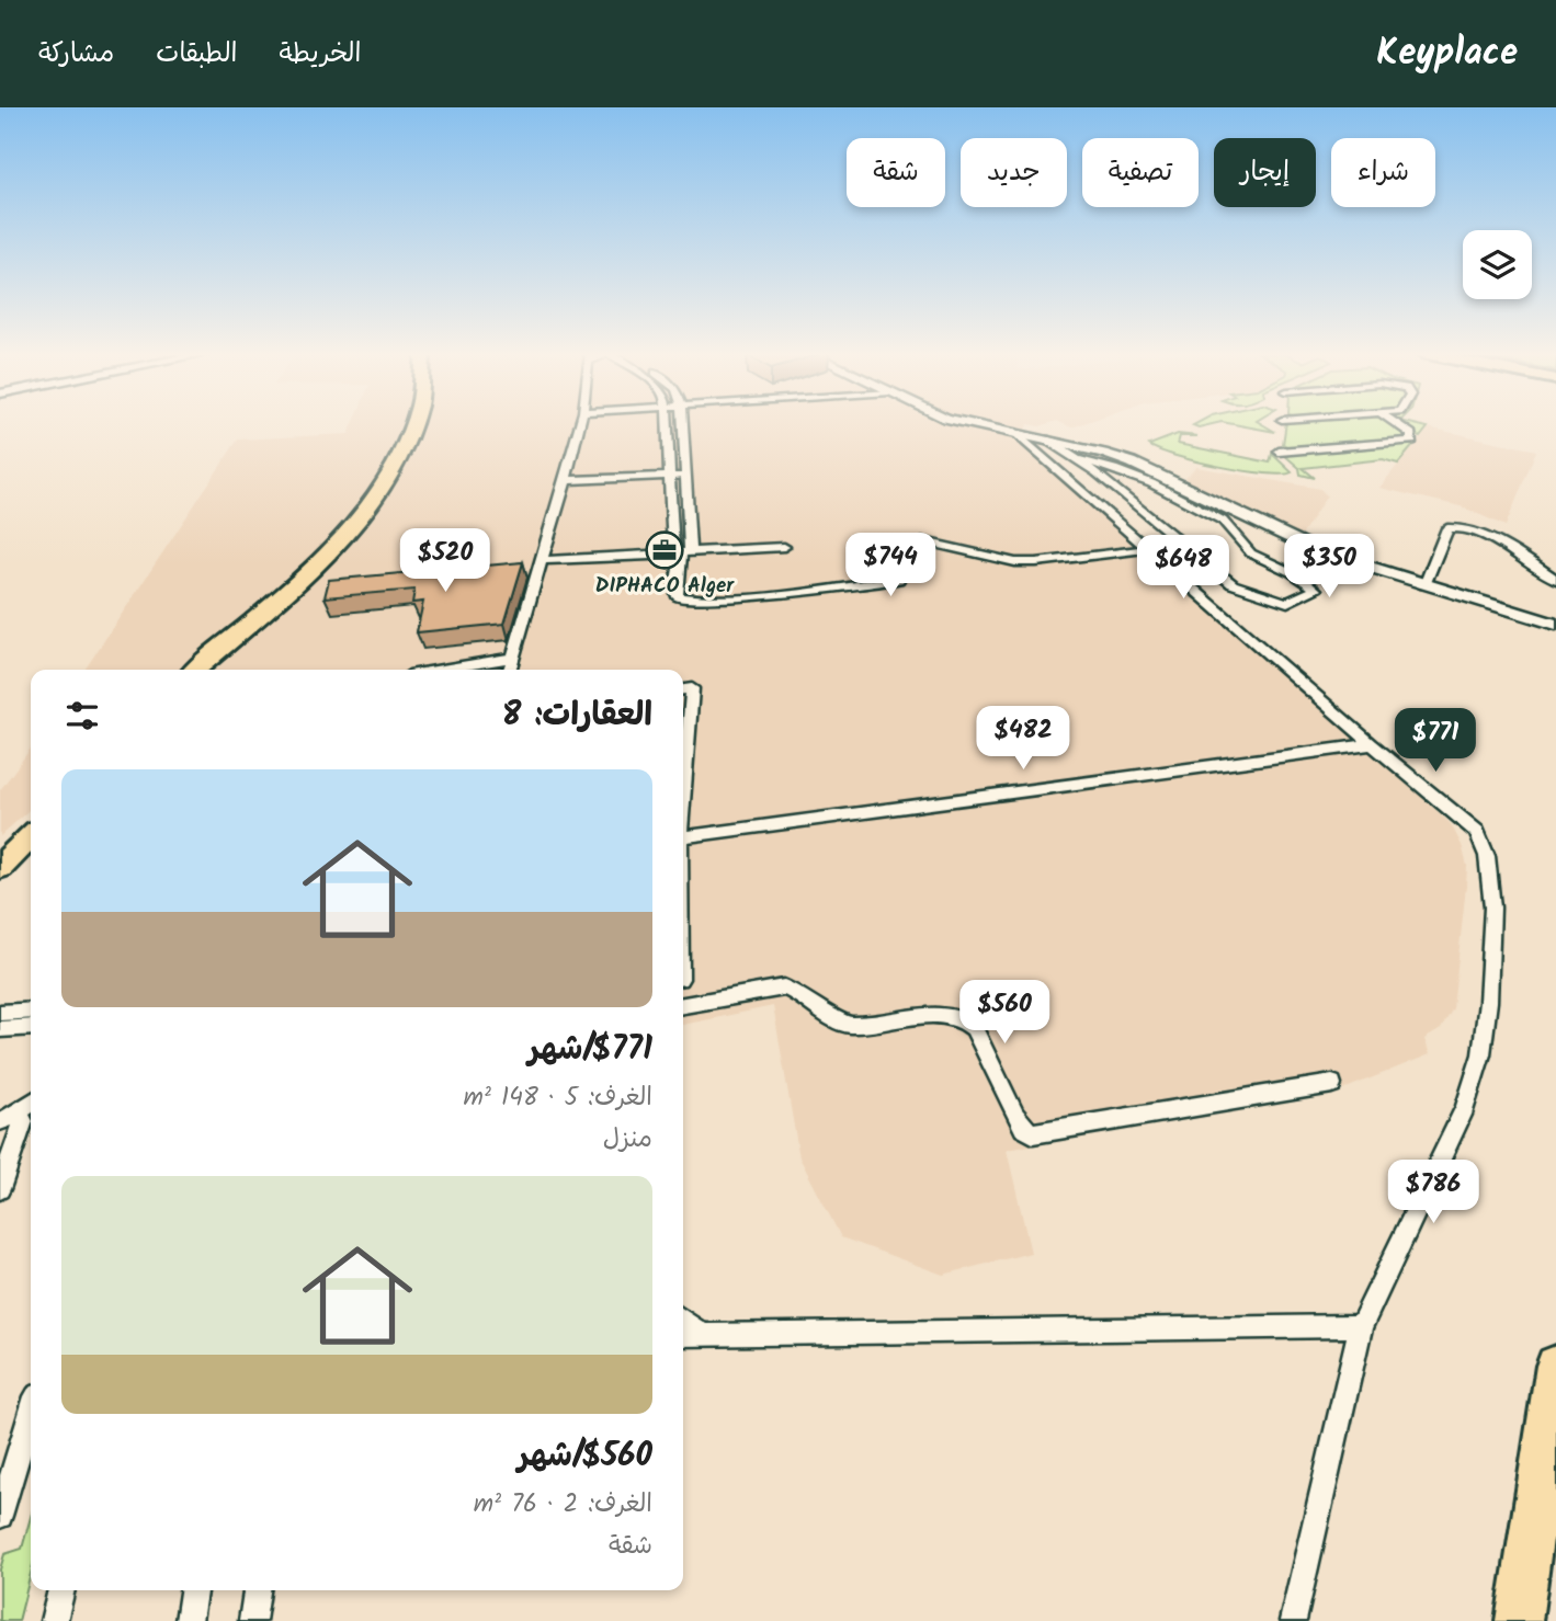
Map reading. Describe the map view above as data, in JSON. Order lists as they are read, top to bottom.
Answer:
{
  "places": {
    "office": ["DIPHACO Alger"]
  },
  "page": {
    "header": "Keyplace",
    "nav": ["الخريطة", "الطبقات", "مشاركة"],
    "chip": [
      "شراء",
      "إيجار",
      "تصفية",
      "جديد",
      "شقة"
    ],
    "price": [
      "$520",
      "$744",
      "$350",
      "$648",
      "$482",
      "$771",
      "$560",
      "$786"
    ],
    "heading": "العقارات: 8",
    "list": [
      {
        "name": "$771/شهر",
        "note": "الغرف: 5 · 148 m² · منزل"
      },
      {
        "name": "$560/شهر",
        "note": "الغرف: 2 · 76 m² · شقة"
      }
    ]
  }
}
